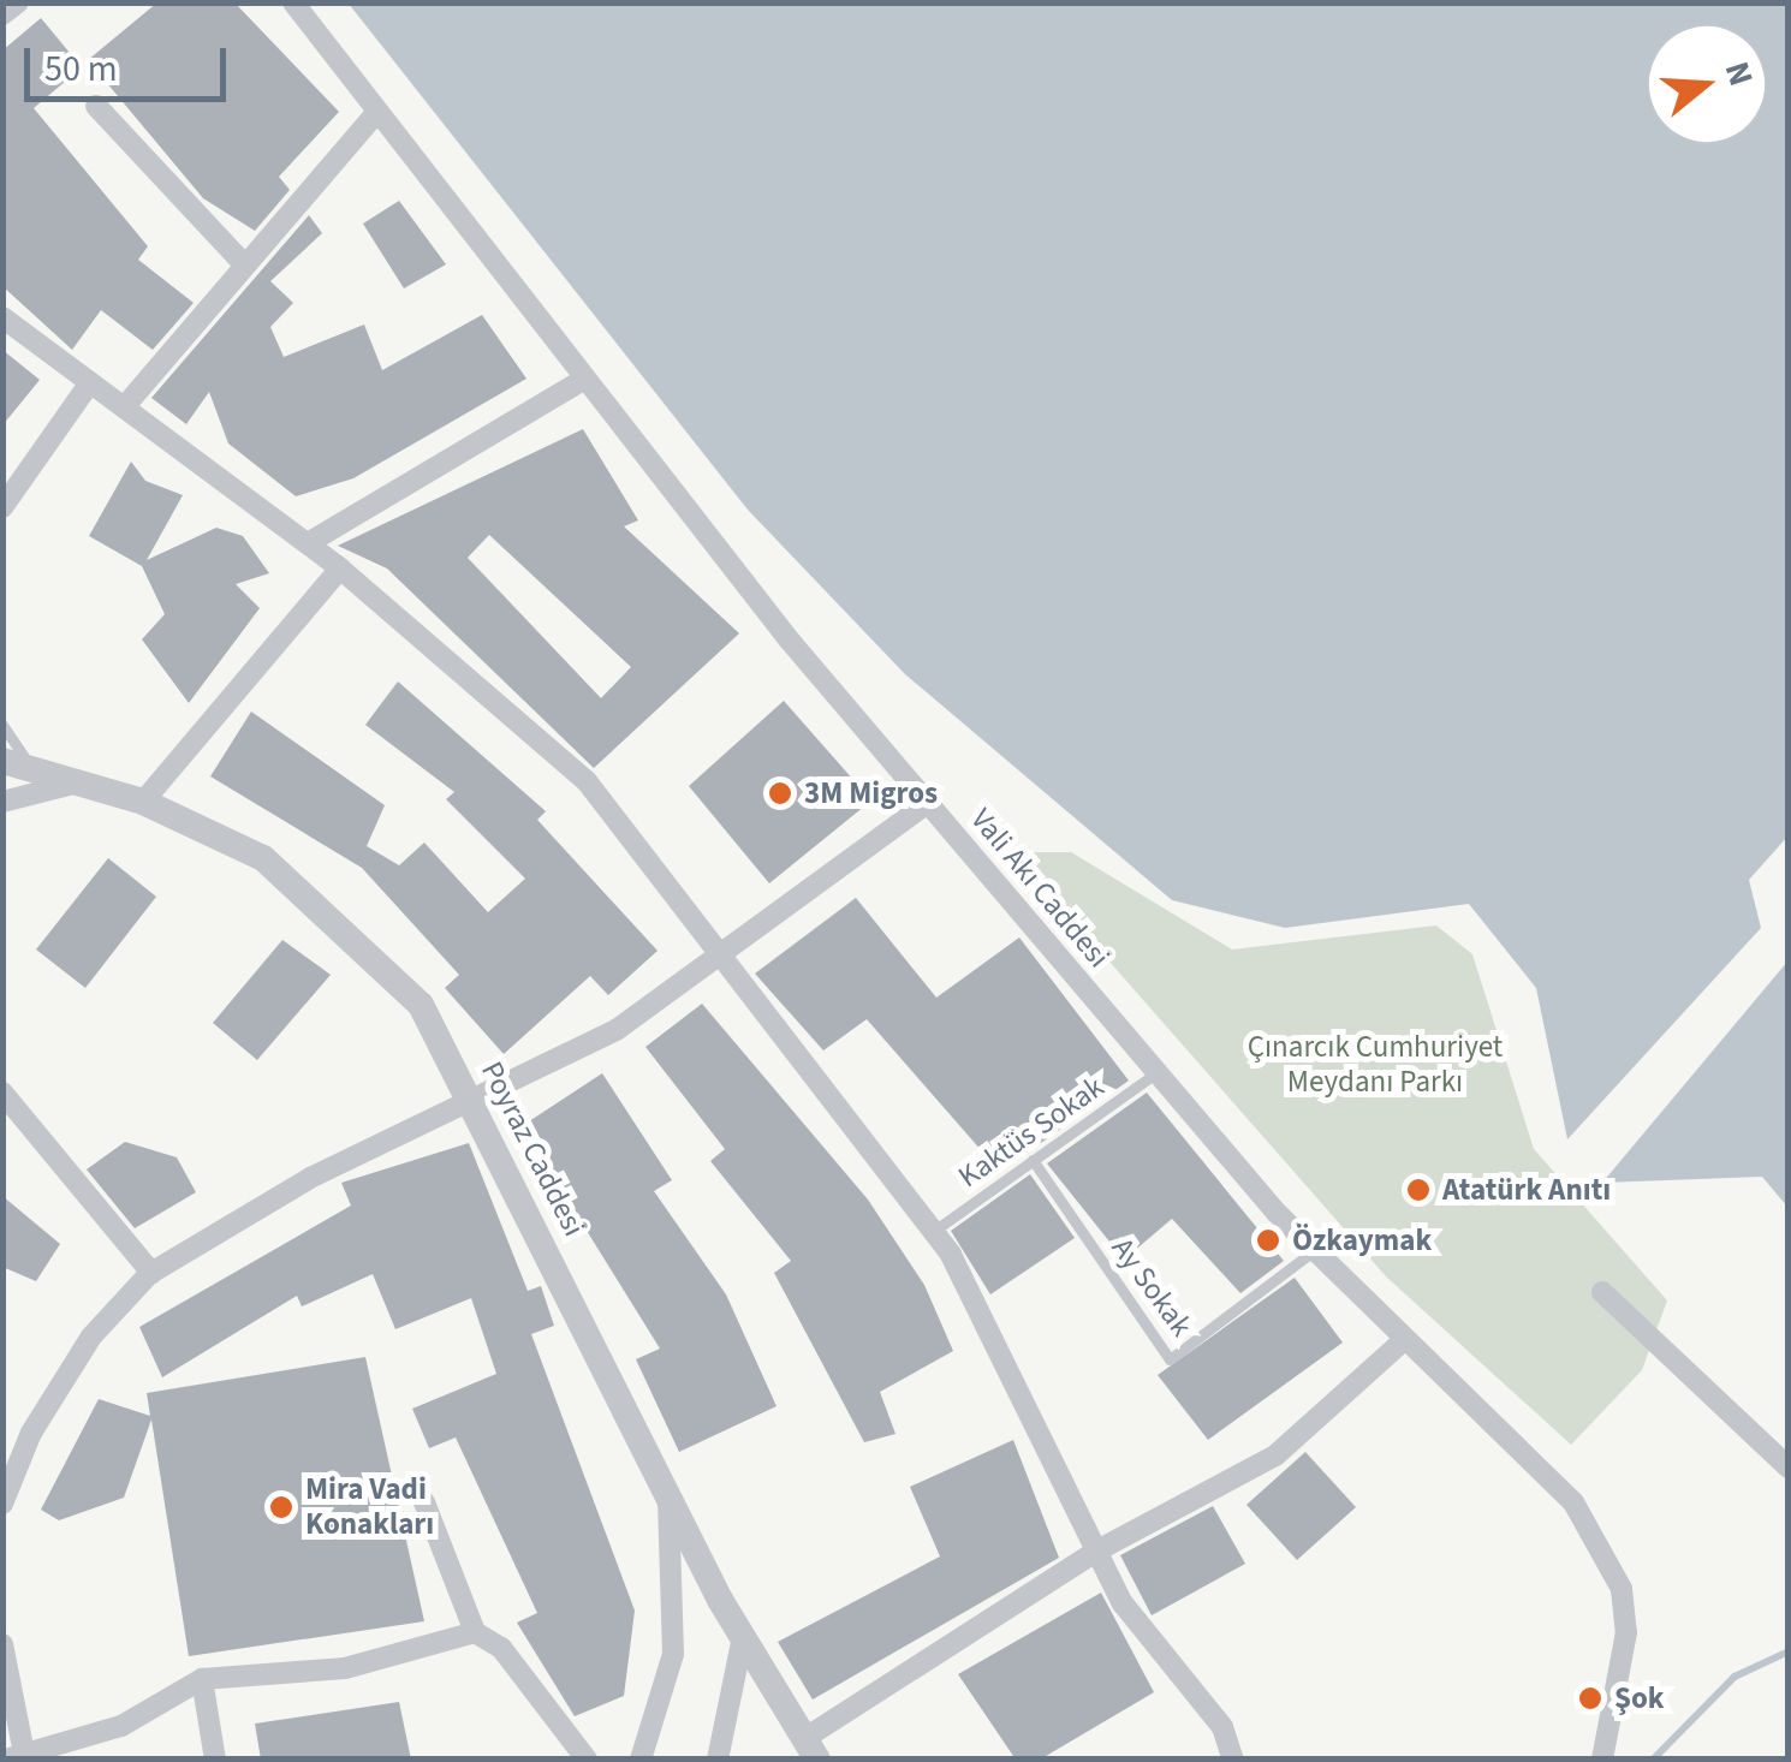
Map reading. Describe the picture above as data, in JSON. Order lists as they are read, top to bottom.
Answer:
{
  "streets": {
    "street": ["Vali Akı Caddesi", "Poyraz Caddesi"],
    "lane": ["Kaktüs Sokak", "Ay Sokak"]
  },
  "crossings": [
    ["Vali Akı Caddesi", "Kaktüs Sokak"],
    ["Vali Akı Caddesi", "Ay Sokak"],
    ["Kaktüs Sokak", "Ay Sokak"]
  ],
  "parks": ["Çınarcık Cumhuriyet Meydanı Parkı"],
  "places": [
    "3M Migros",
    "Atatürk Anıtı",
    "Özkaymak",
    "Mira Vadi Konakları",
    "Şok"
  ],
  "scale_bar": "50 m",
  "north": "right"
}
